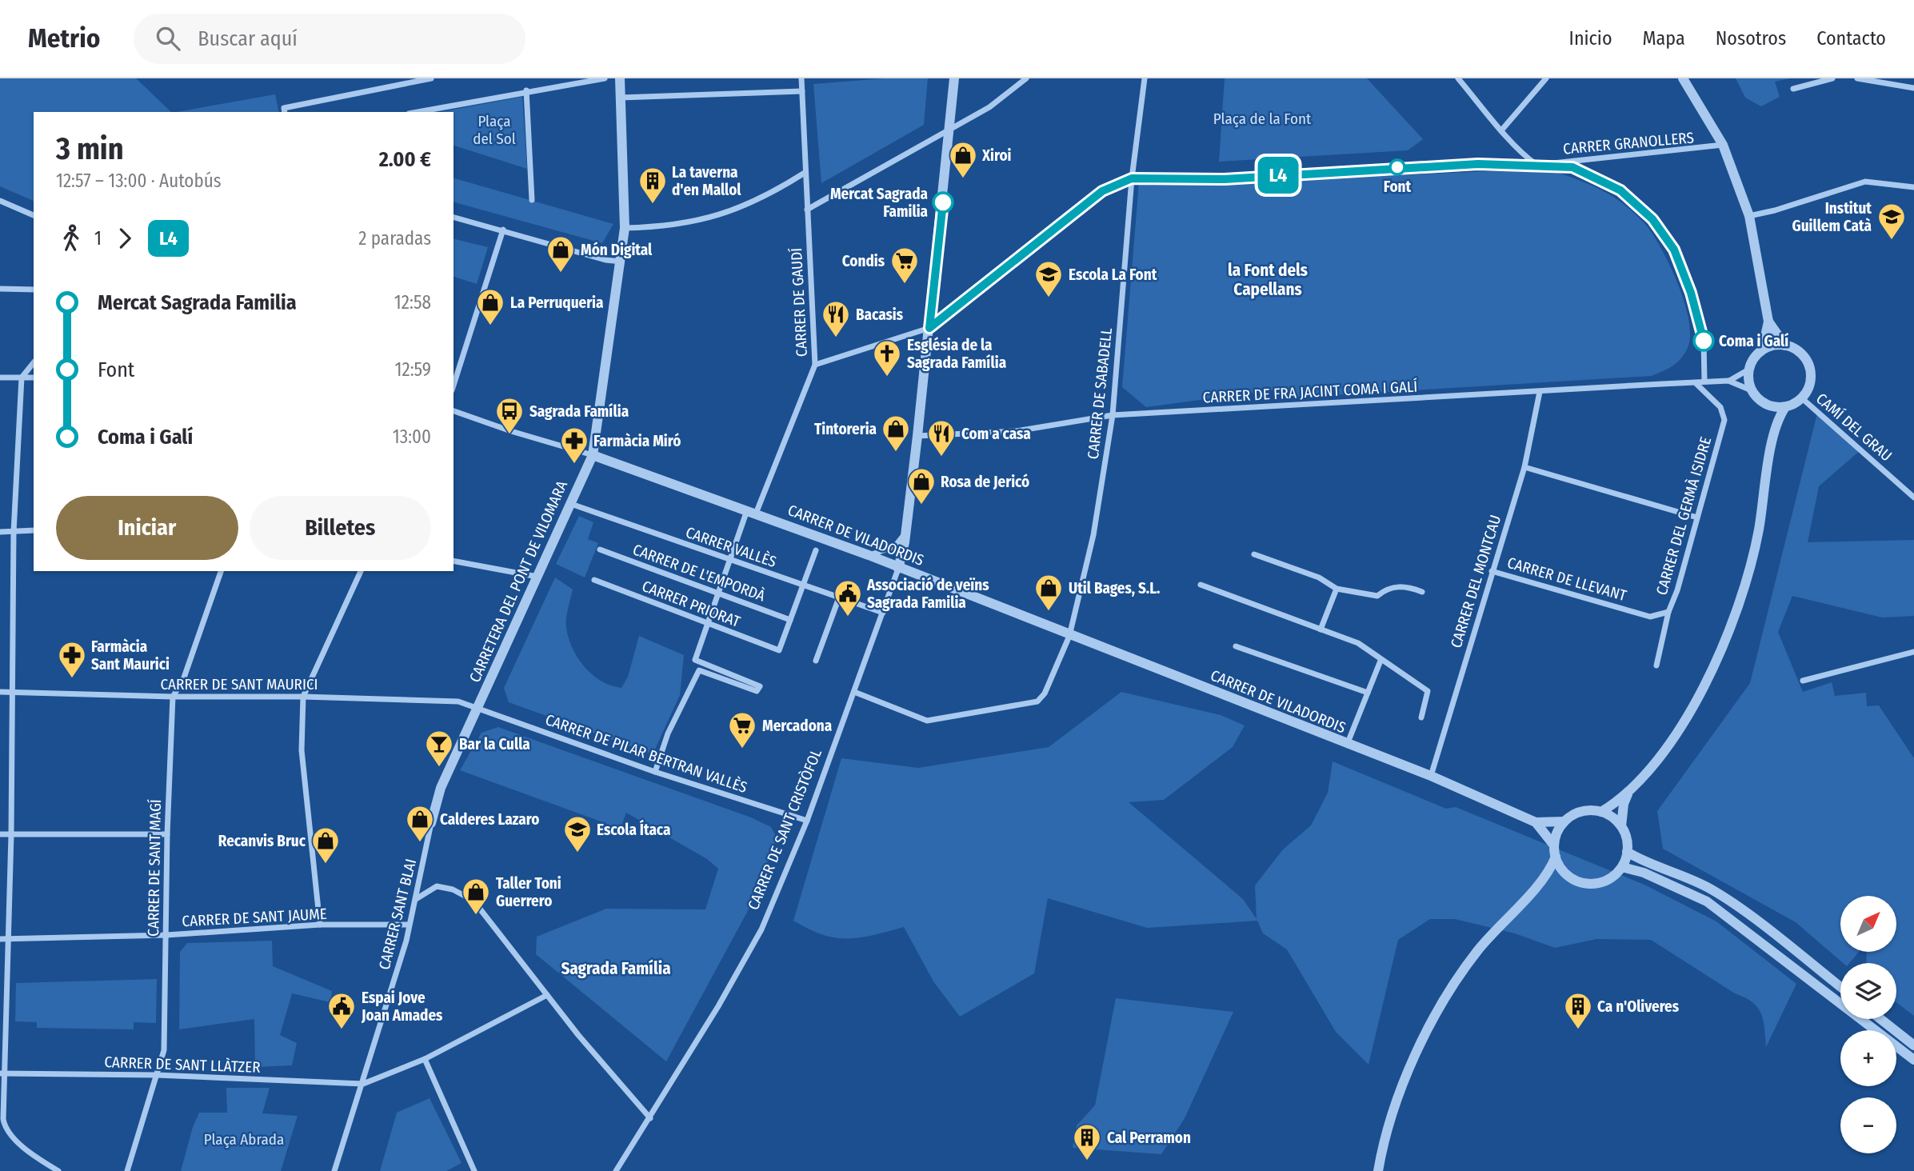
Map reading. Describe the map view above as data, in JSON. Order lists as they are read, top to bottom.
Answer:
{
  "streets": {
    "street": [
      "CARRER GRANOLLERS",
      "CARRER DE GAUDÍ",
      "CARRER DE FRA JACINT COMA I GALÍ",
      "CARRER DE SABADELL",
      "CAMÍ DEL GRAU",
      "CARRER DEL GERMÀ ISIDRE",
      "CARRER DE VILADORDIS",
      "CARRER VALLÈS",
      "CARRER DE L'EMPORDÀ",
      "CARRER DE LLEVANT",
      "CARRETERA DEL PONT DE VILOMARA",
      "CARRER DEL MONTCAU",
      "CARRER PRIORAT",
      "CARRER DE SANT MAURICI",
      "CARRER DE PILAR BERTRAN VALLÈS",
      "CARRER DE SANT CRISTÒFOL",
      "CARRER DE SANT MAGÍ",
      "CARRER SANT BLAI",
      "CARRER DE SANT JAUME",
      "CARRER DE SANT LLÀTZER"
    ]
  },
  "crossings": [
    ["CARRER DE GAUDÍ", "CARRER DE VILADORDIS"],
    ["CARRER DE GAUDÍ", "CARRER VALLÈS"],
    ["CARRER DE GAUDÍ", "CARRER DE L'EMPORDÀ"],
    ["CARRER DE GAUDÍ", "CARRER PRIORAT"],
    ["CARRER DE GAUDÍ", "CARRER DE PILAR BERTRAN VALLÈS"],
    ["CARRER DE FRA JACINT COMA I GALÍ", "CARRER DE SABADELL"],
    ["CARRER DE FRA JACINT COMA I GALÍ", "CARRER DEL GERMÀ ISIDRE"],
    ["CARRER DE FRA JACINT COMA I GALÍ", "CARRER DEL MONTCAU"],
    ["CARRER DE FRA JACINT COMA I GALÍ", "CARRER DE SANT CRISTÒFOL"],
    ["CARRER DE SABADELL", "CARRER DE VILADORDIS"],
    ["CARRER DE SABADELL", "CARRER DE SANT CRISTÒFOL"],
    ["CARRER DEL GERMÀ ISIDRE", "CARRER DE LLEVANT"],
    ["CARRER DE VILADORDIS", "CARRETERA DEL PONT DE VILOMARA"],
    ["CARRER DE VILADORDIS", "CARRER DEL MONTCAU"],
    ["CARRER DE VILADORDIS", "CARRER DE SANT CRISTÒFOL"],
    ["CARRER VALLÈS", "CARRETERA DEL PONT DE VILOMARA"],
    ["CARRER VALLÈS", "CARRER DE SANT CRISTÒFOL"],
    ["CARRER DE L'EMPORDÀ", "CARRER PRIORAT"],
    ["CARRER DE LLEVANT", "CARRER DEL MONTCAU"],
    ["CARRETERA DEL PONT DE VILOMARA", "CARRER DE SANT MAURICI"],
    ["CARRETERA DEL PONT DE VILOMARA", "CARRER DE PILAR BERTRAN VALLÈS"],
    ["CARRETERA DEL PONT DE VILOMARA", "CARRER SANT BLAI"],
    ["CARRER DE SANT MAURICI", "CARRER DE PILAR BERTRAN VALLÈS"],
    ["CARRER DE SANT MAURICI", "CARRER DE SANT MAGÍ"],
    ["CARRER DE PILAR BERTRAN VALLÈS", "CARRER DE SANT CRISTÒFOL"],
    ["CARRER DE SANT MAGÍ", "CARRER DE SANT JAUME"],
    ["CARRER DE SANT MAGÍ", "CARRER DE SANT LLÀTZER"],
    ["CARRER SANT BLAI", "CARRER DE SANT JAUME"],
    ["CARRER SANT BLAI", "CARRER DE SANT LLÀTZER"]
  ],
  "districts": ["la Font dels Capellans", "Sagrada Família"],
  "parks": ["Plaça de la Font", "Plaça del Sol", "Plaça Abrada"],
  "places": {
    "other": ["Font", "Mercat Sagrada Familia", "Coma i Galí"],
    "shop": [
      "Xiroi",
      "Món Digital",
      "La Perruqueria",
      "Tintoreria",
      "Rosa de Jericó",
      "Util Bages, S.L.",
      "Calderes Lazaro",
      "Recanvis Bruc",
      "Taller Toni Guerrero"
    ],
    "building": ["La taverna d'en Mallol", "Ca n'Oliveres", "Cal Perramon"],
    "school or university": ["Institut Guillem Catà", "Escola La Font", "Escola Ítaca"],
    "supermarket": ["Condis", "Mercadona"],
    "restaurant": ["Bacasis", "Com a casa"],
    "church": ["Església de la Sagrada Família"],
    "bus stop": ["Sagrada Família"],
    "pharmacy": ["Farmàcia Miró", "Farmàcia Sant Maurici"],
    "public building": ["Associació de veïns Sagrada Familia", "Espai Jove Joan Amades"],
    "bar": ["Bar la Culla"]
  },
  "lines": ["bus line L4"],
  "north": "top right",
  "page": {
    "header": "Metrio",
    "search": "Buscar aquí",
    "nav": [
      "Inicio",
      "Mapa",
      "Nosotros",
      "Contacto"
    ],
    "on_map": "L4",
    "heading": ["3 min", "12:57 – 13:00 · Autobús", "2.00 €"],
    "legs": ["1", "L4", "2 paradas"],
    "list": [
      {
        "name": "Mercat Sagrada Familia",
        "value": "12:58"
      },
      {
        "name": "Font",
        "value": "12:59"
      },
      {
        "name": "Coma i Galí",
        "value": "13:00"
      }
    ],
    "buttons": ["Iniciar", "Billetes"],
    "map_buttons": ["+", "−"]
  }
}
